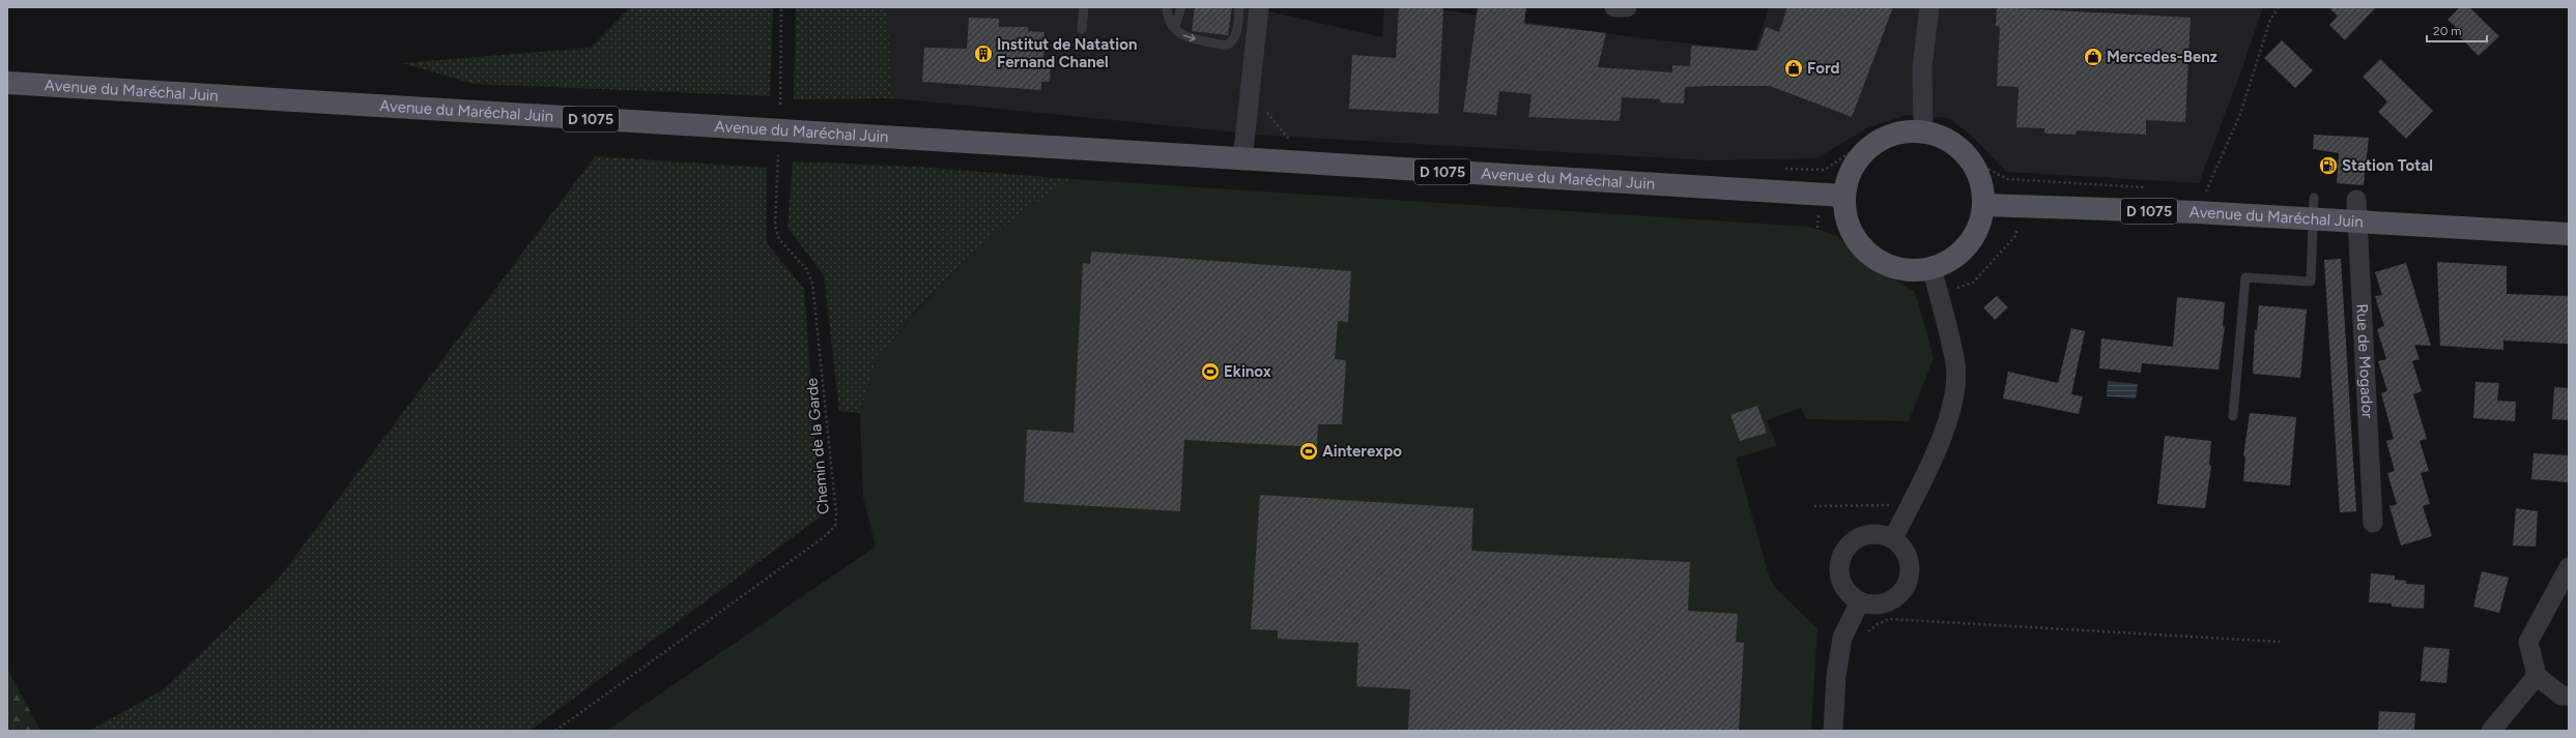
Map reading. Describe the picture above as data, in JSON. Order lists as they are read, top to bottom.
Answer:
{
  "streets": {
    "main road": ["Avenue du Maréchal Juin", "D 1075"],
    "street": ["Rue de Mogador"],
    "path": ["Chemin de la Garde"]
  },
  "crossings": [
    ["Avenue du Maréchal Juin", "Rue de Mogador"]
  ],
  "places": {
    "building": ["Institut de Natation Fernand Chanel"],
    "shop": ["Mercedes-Benz", "Ford"],
    "fuel station": ["Station Total"],
    "sports": ["Ekinox", "Ainterexpo"]
  },
  "scale_bar": "20 m"
}
